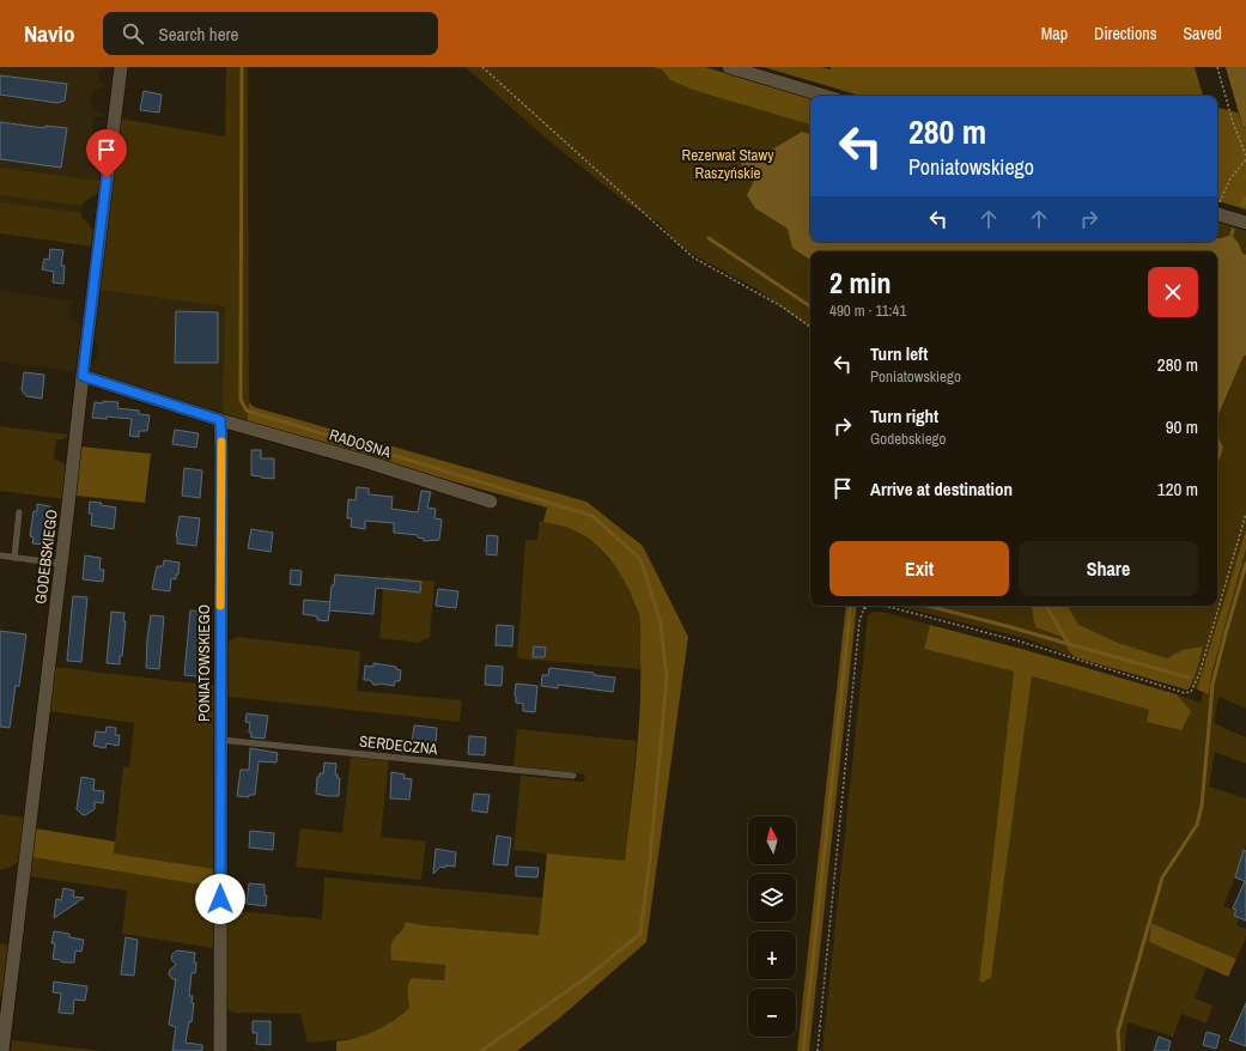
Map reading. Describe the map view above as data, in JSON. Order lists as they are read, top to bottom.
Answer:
{
  "streets": {
    "street": ["RADOSNA", "GODEBSKIEGO", "PONIATOWSKIEGO"],
    "lane": ["SERDECZNA"]
  },
  "crossings": [
    ["RADOSNA", "PONIATOWSKIEGO"],
    ["PONIATOWSKIEGO", "SERDECZNA"]
  ],
  "parks": ["Rezerwat Stawy Raszyńskie"],
  "north": "top",
  "page": {
    "header": "Navio",
    "search": "Search here",
    "nav": ["Map", "Directions", "Saved"],
    "turn": ["280 m", "Poniatowskiego"],
    "heading": ["2 min", "490 m · 11:41"],
    "list": [
      {
        "name": "Turn left",
        "note": "Poniatowskiego",
        "value": "280 m"
      },
      {
        "name": "Turn right",
        "note": "Godebskiego",
        "value": "90 m"
      },
      {
        "name": "Arrive at destination",
        "value": "120 m"
      }
    ],
    "buttons": ["Exit", "Share"],
    "map_buttons": ["+", "−"]
  }
}
